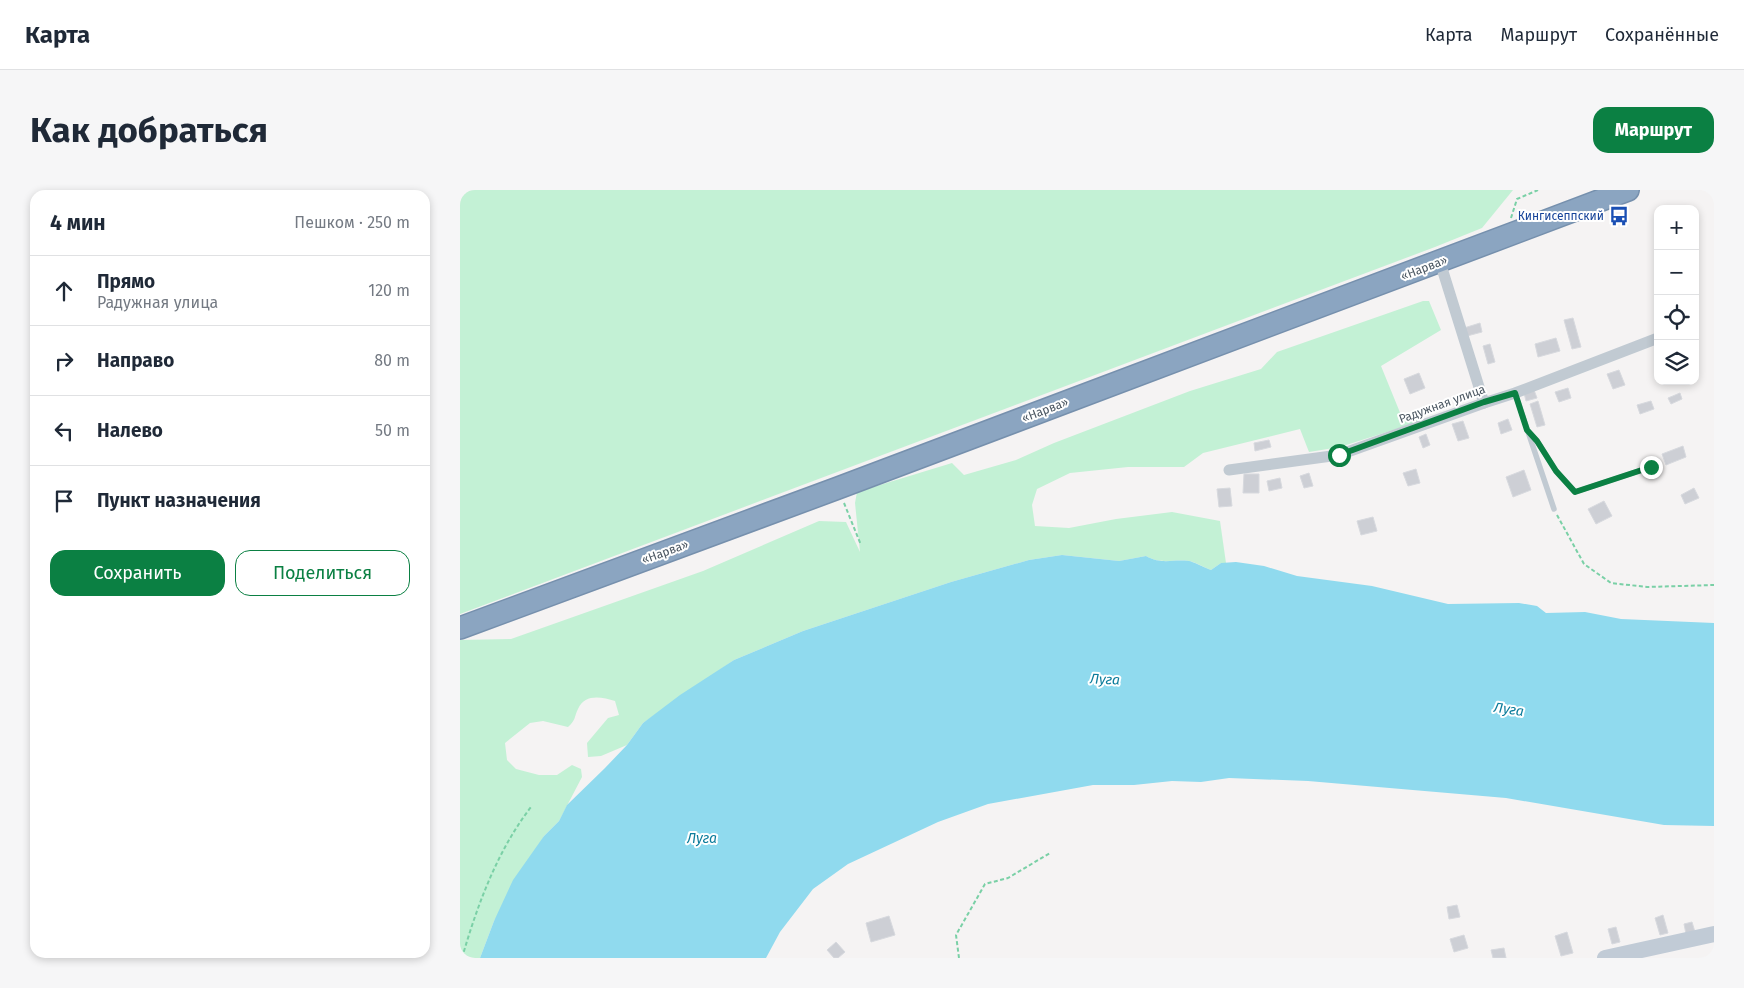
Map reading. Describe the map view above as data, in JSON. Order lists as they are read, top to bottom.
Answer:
{
  "streets": {
    "highway": ["«Нарва»"],
    "street": ["Радужная улица"]
  },
  "water": ["Луга"],
  "places": {
    "bus stop": ["Кингисеппский"]
  },
  "page": {
    "header": "Карта",
    "nav": ["Карта", "Маршрут", "Сохранённые"],
    "buttons": [
      "Маршрут",
      ["Сохранить", "Поделиться"]
    ],
    "title": "Как добраться",
    "heading": ["4 мин", "Пешком · 250 m"],
    "map_buttons": ["+", "−"],
    "list": [
      ["Прямо", "Радужная улица", "120 m"],
      ["Направо", "80 m"],
      ["Налево", "50 m"],
      "Пункт назначения"
    ]
  }
}
